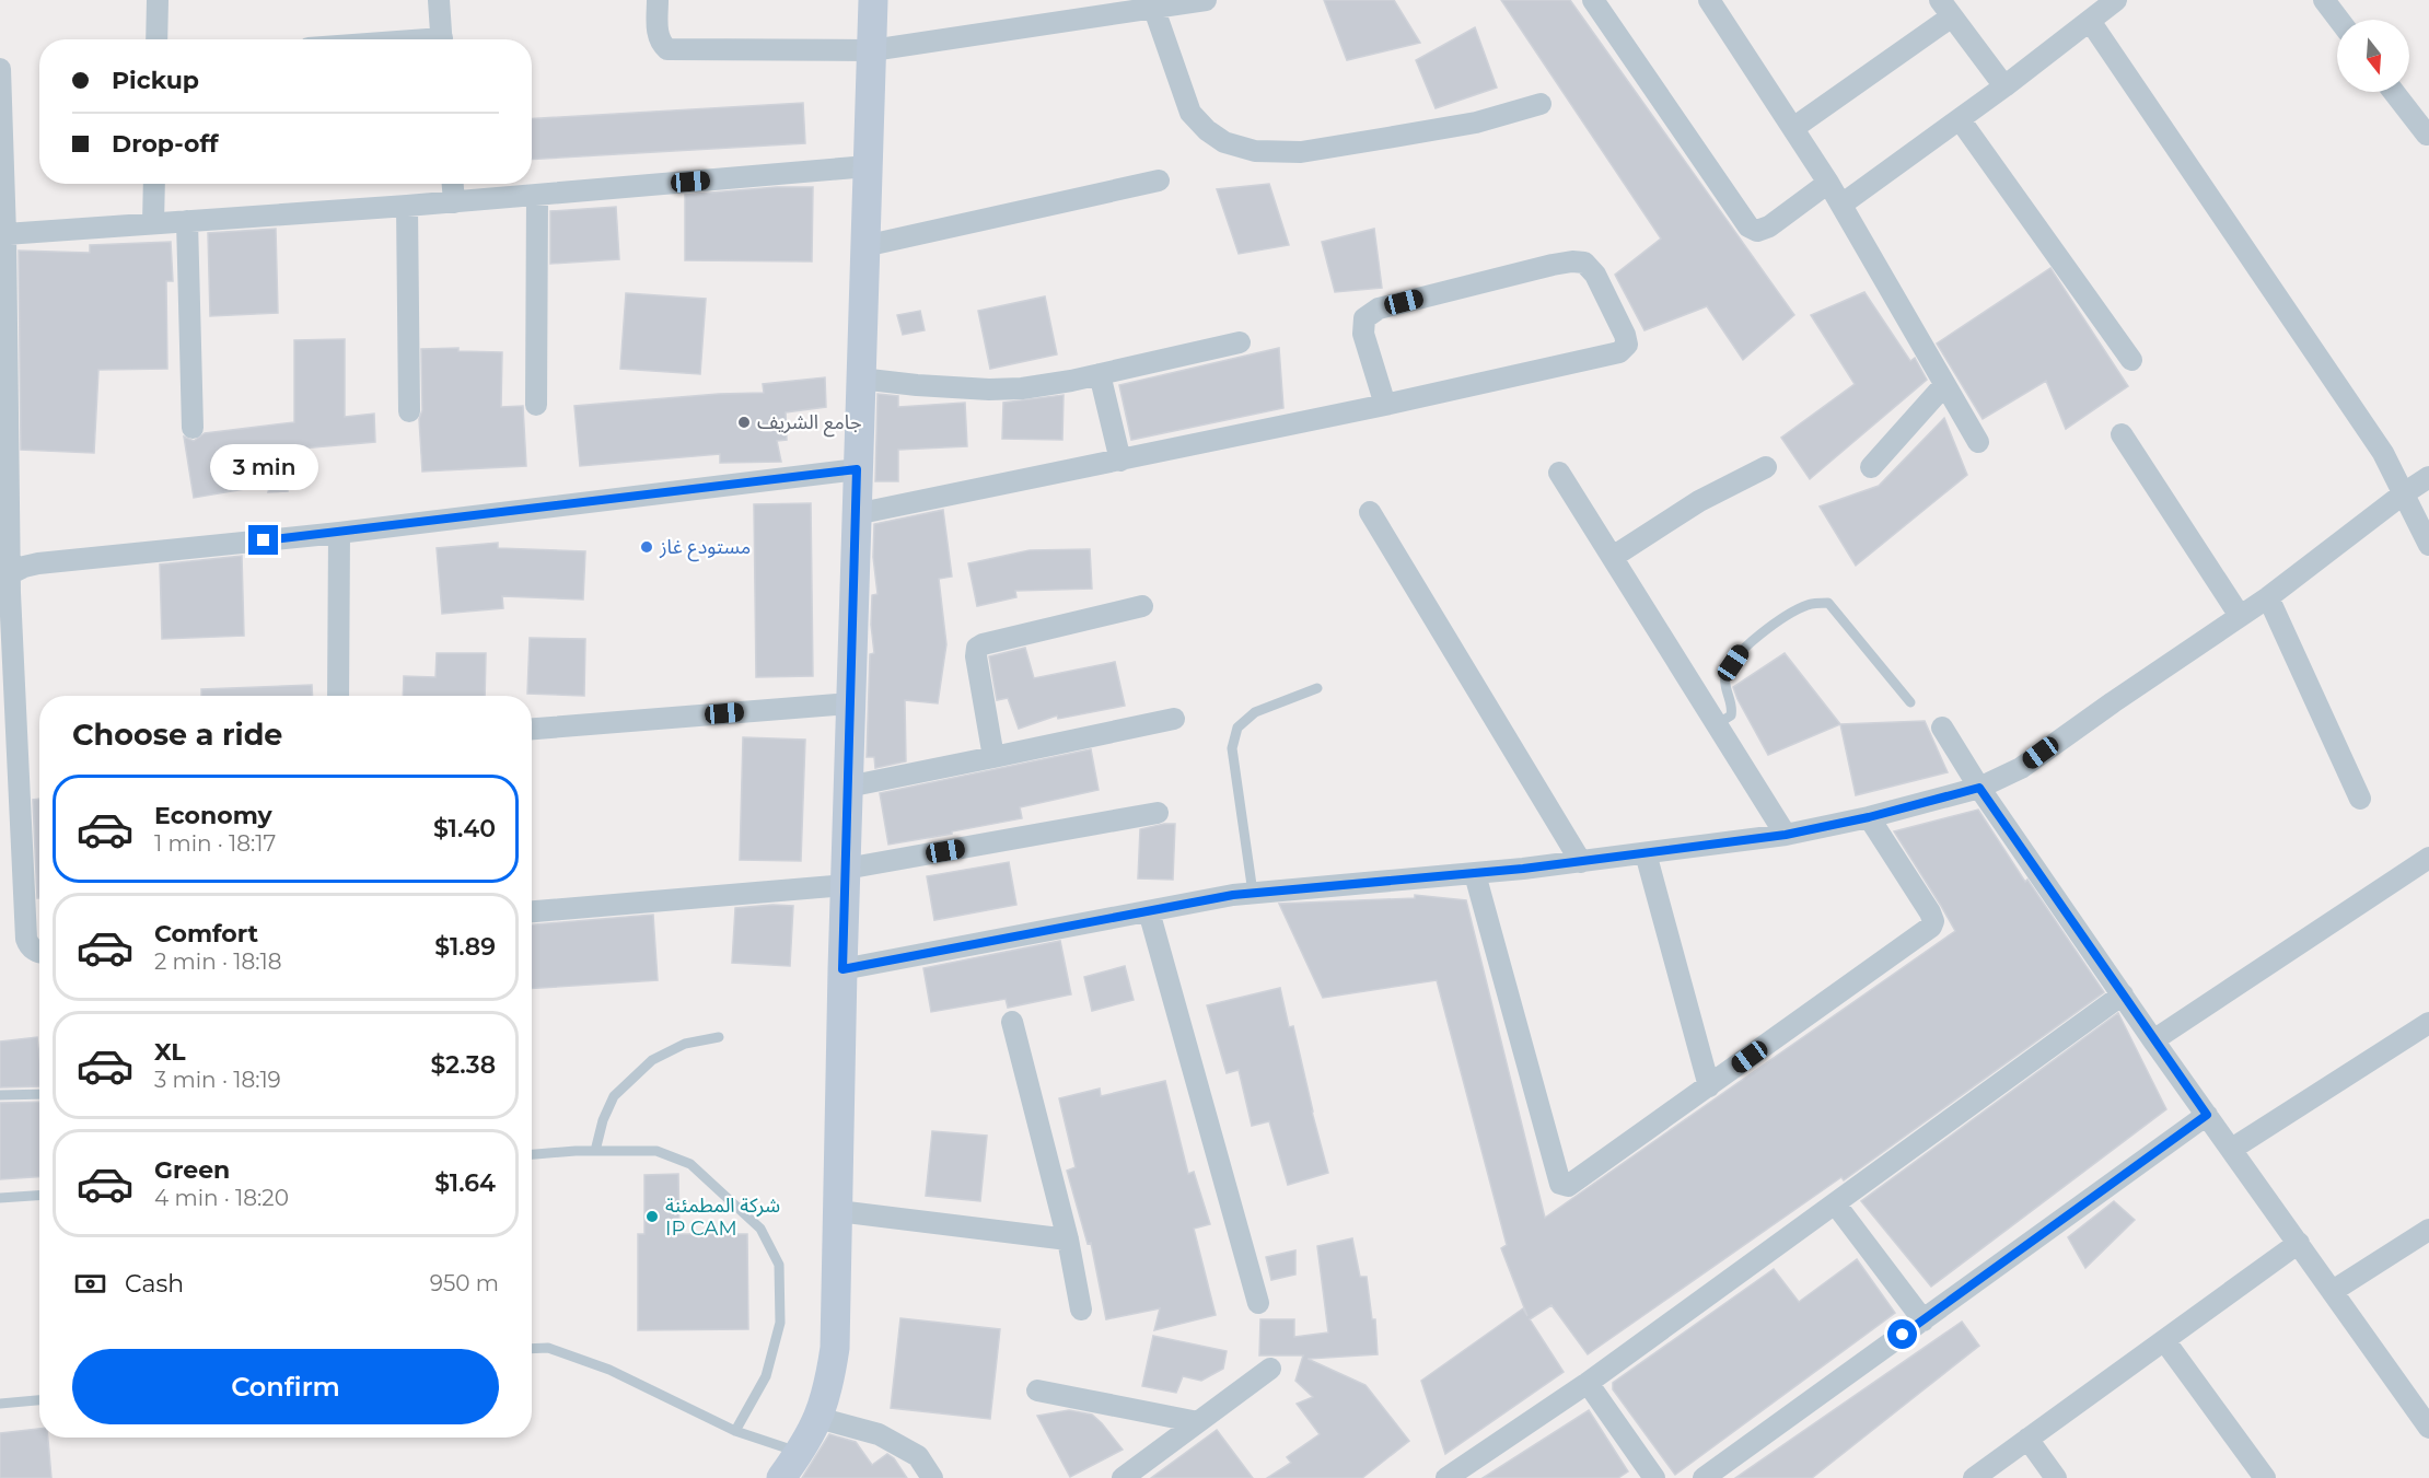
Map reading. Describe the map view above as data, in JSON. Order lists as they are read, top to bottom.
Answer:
{
  "places": ["جامع الشريف", "مستودع غاز", "شركة المطمئنة IP CAM"],
  "north": "bottom",
  "page": {
    "banner": ["Pickup", "Drop-off"],
    "bubble": "3 min",
    "heading": "Choose a ride",
    "list": [
      {
        "name": "Economy",
        "note": "1 min · 18:17",
        "value": "$1.40"
      },
      {
        "name": "Comfort",
        "note": "2 min · 18:18",
        "value": "$1.89"
      },
      {
        "name": "XL",
        "note": "3 min · 18:19",
        "value": "$2.38"
      },
      {
        "name": "Green",
        "note": "4 min · 18:20",
        "value": "$1.64"
      }
    ],
    "pay": ["Cash", "950 m"],
    "buttons": "Confirm"
  }
}
